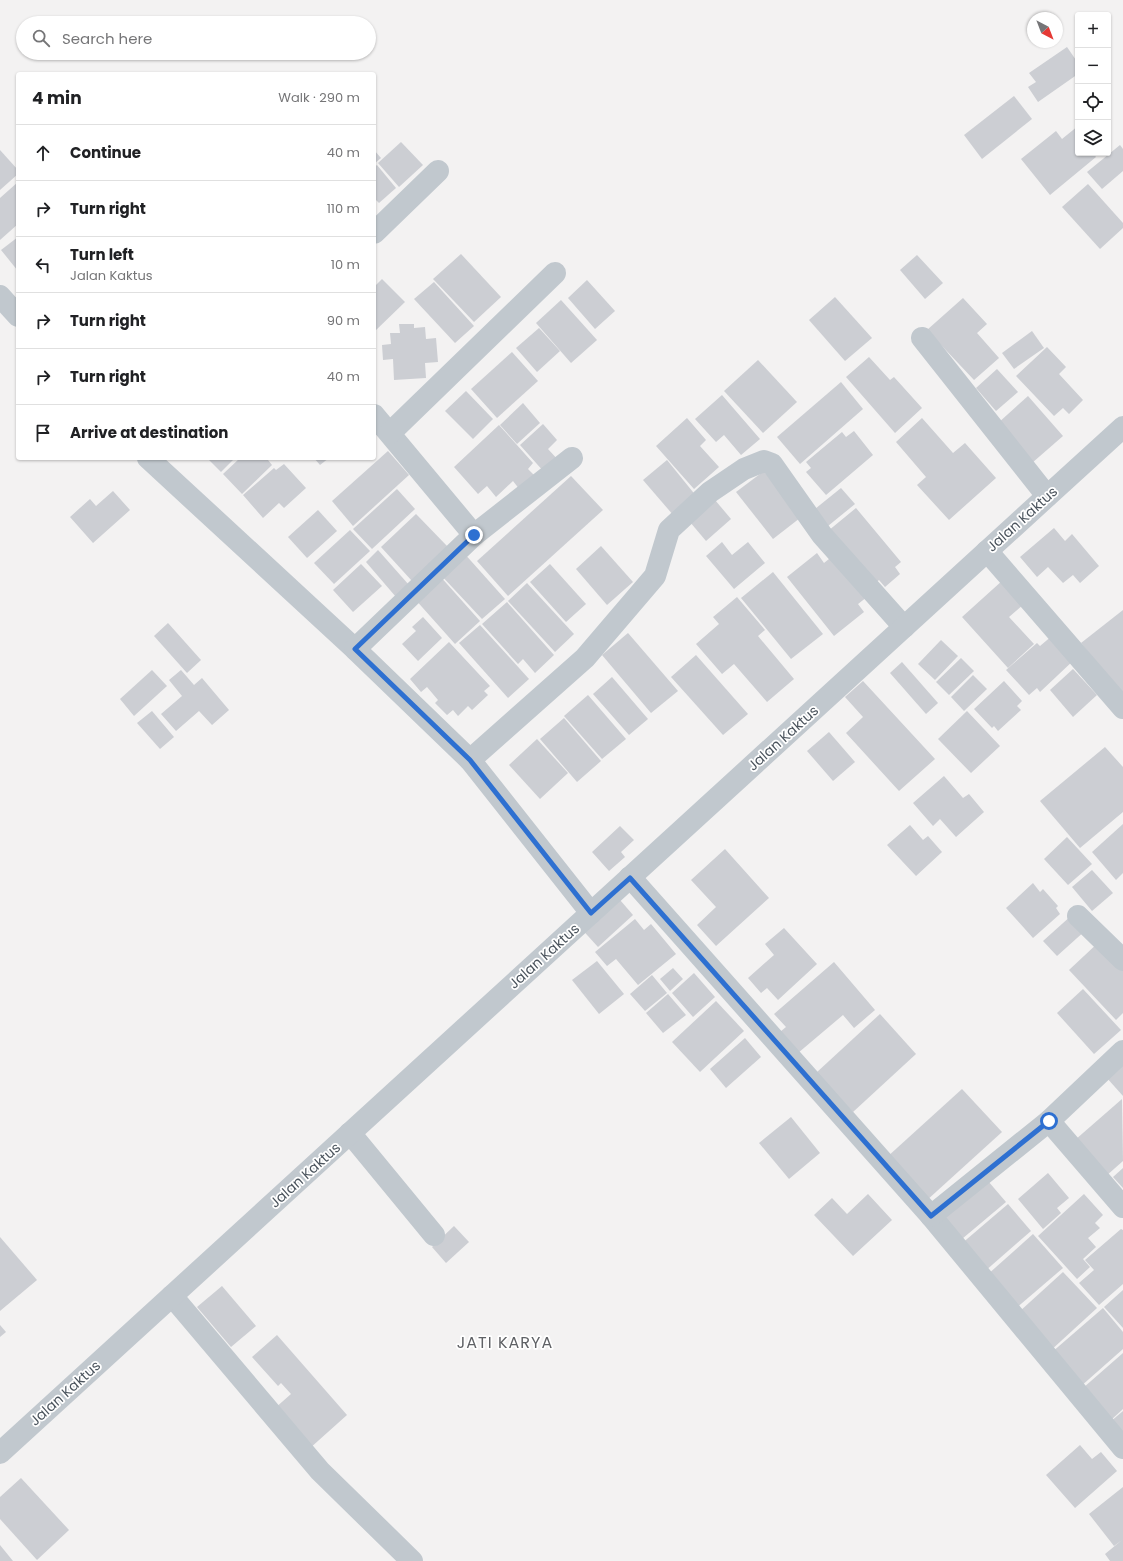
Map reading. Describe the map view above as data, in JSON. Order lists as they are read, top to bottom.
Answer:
{
  "streets": {
    "street": ["Jalan Kaktus"]
  },
  "districts": ["JATI KARYA"],
  "north": "bottom right",
  "page": {
    "map_buttons": ["+", "−"],
    "search": "Search here",
    "heading": ["4 min", "Walk · 290 m"],
    "list": [
      ["Continue", "40 m"],
      ["Turn right", "110 m"],
      ["Turn left", "Jalan Kaktus", "10 m"],
      ["Turn right", "90 m"],
      ["Turn right", "40 m"],
      "Arrive at destination"
    ]
  }
}
